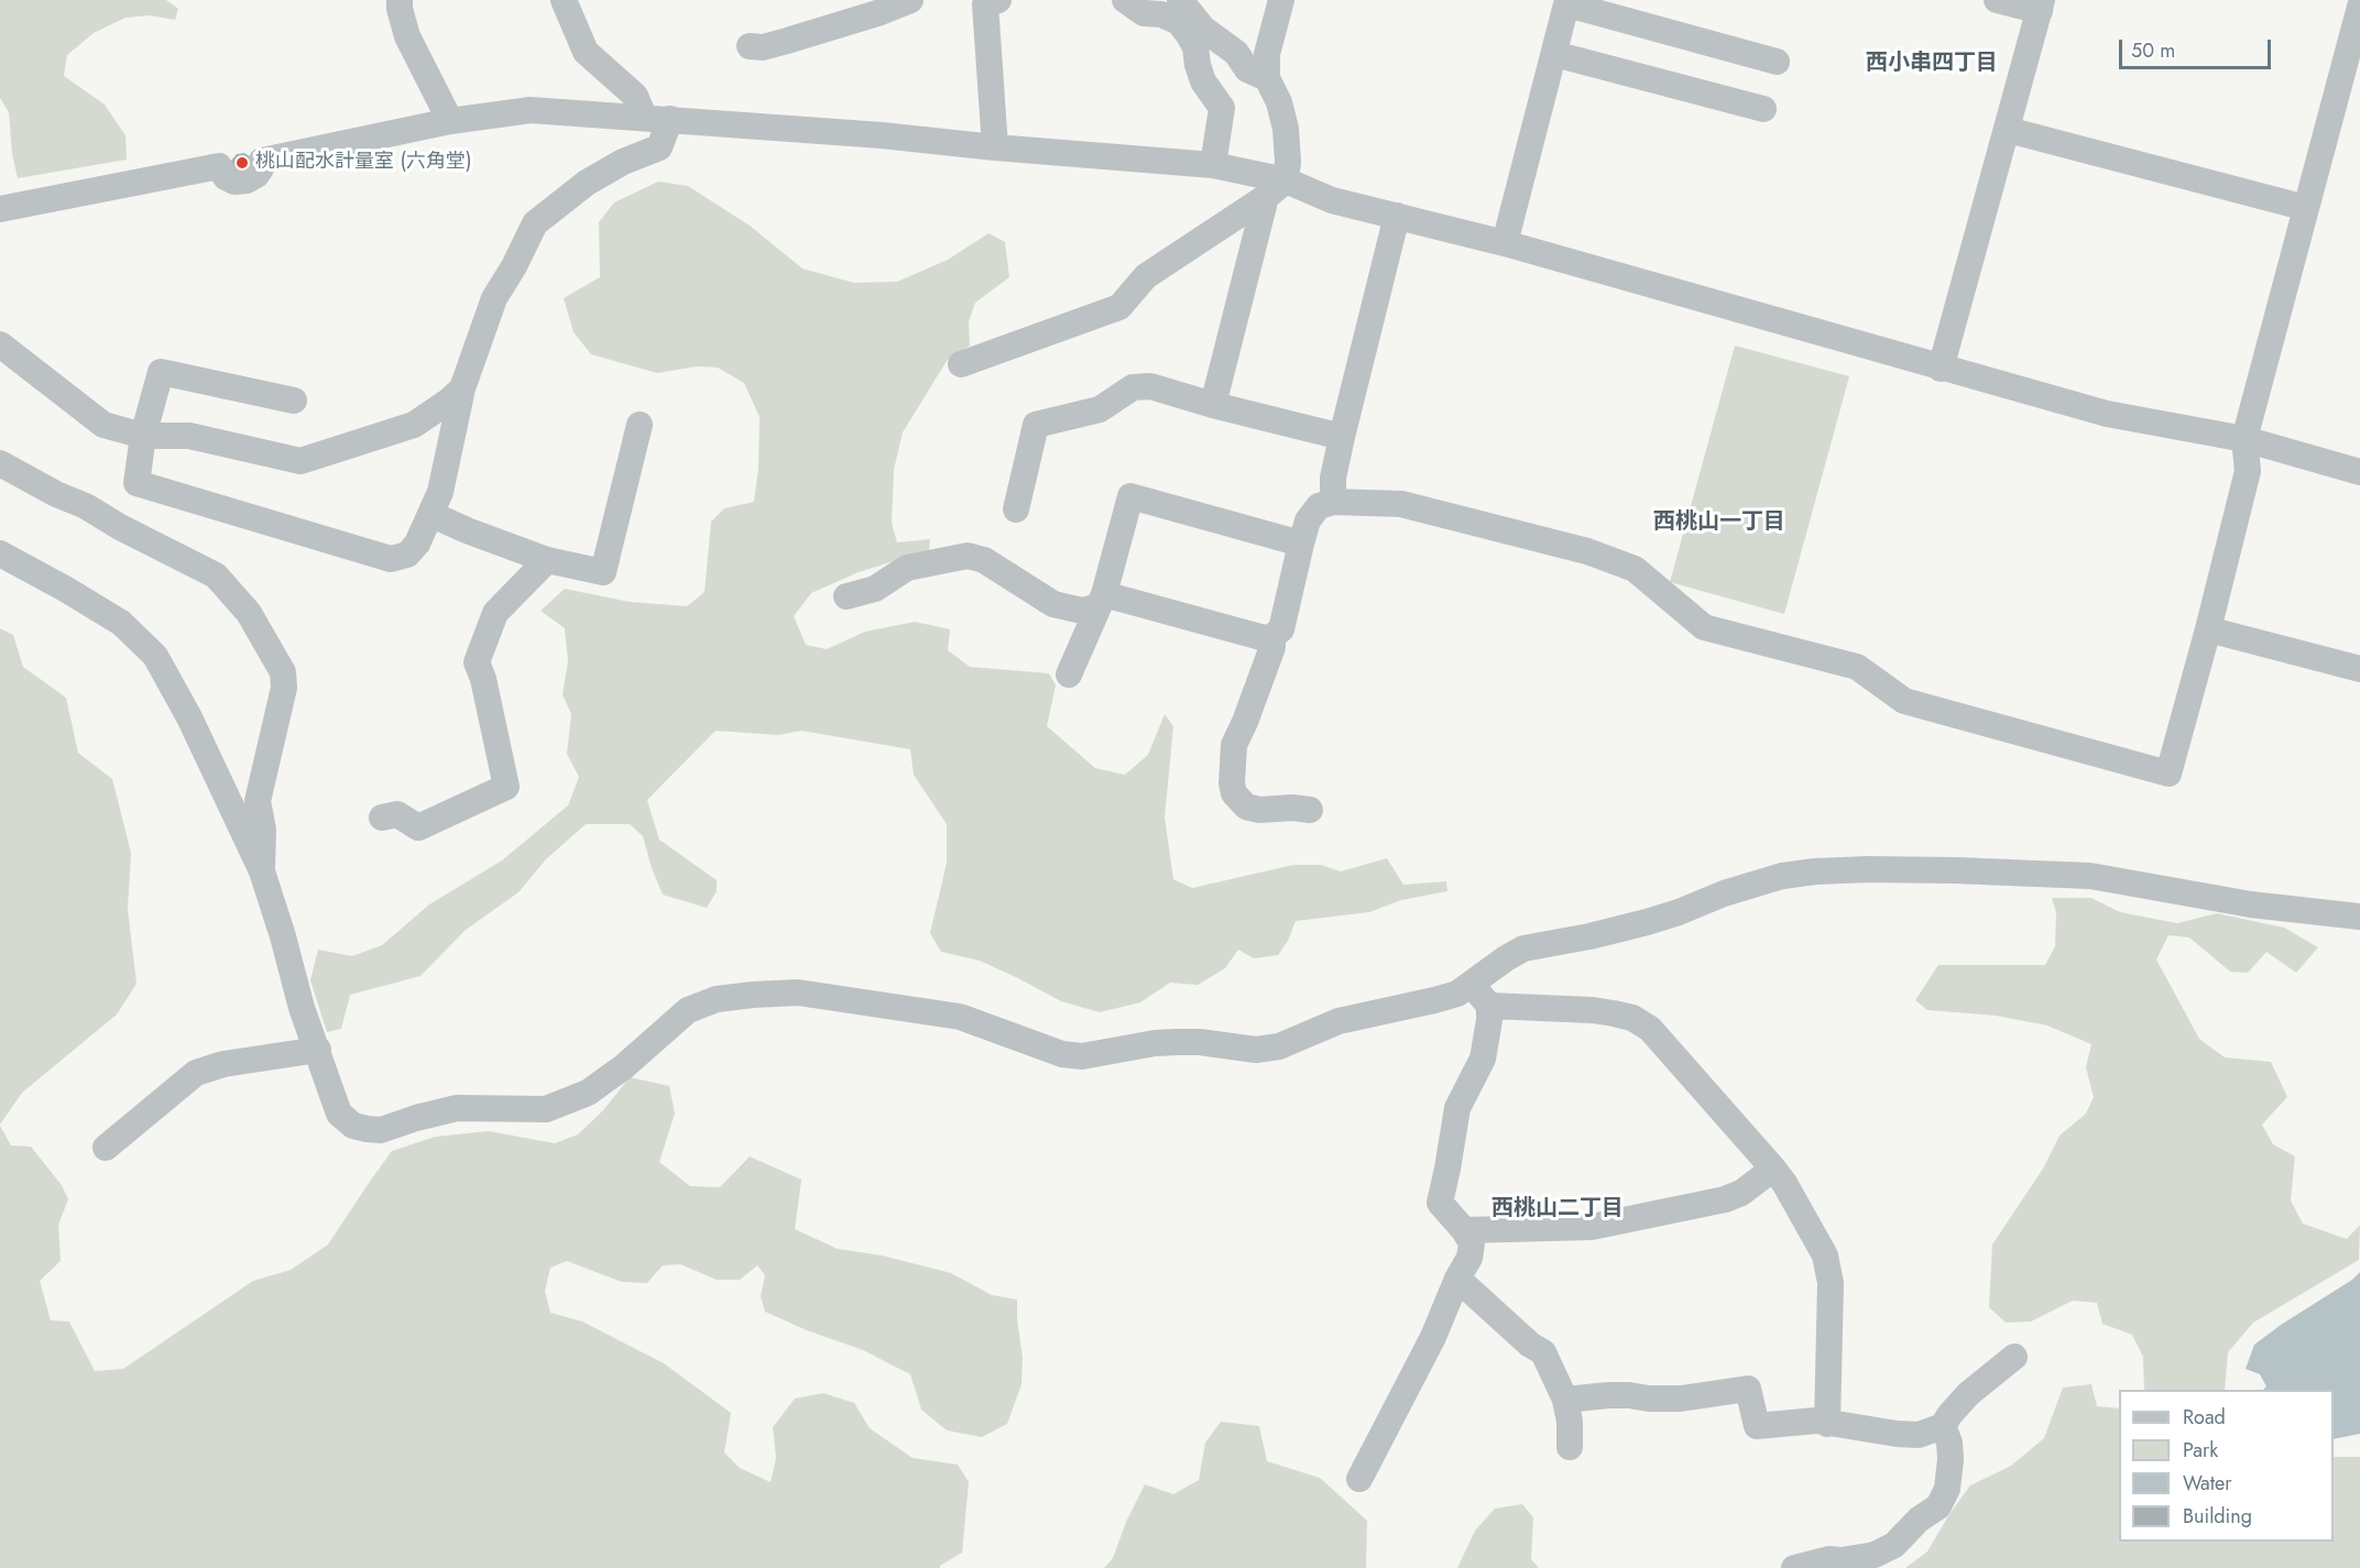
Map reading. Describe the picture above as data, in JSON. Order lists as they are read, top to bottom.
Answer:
{
  "districts": ["西小串四丁目", "西桃山一丁目", "西桃山二丁目"],
  "places": ["桃山配水計量室 (六角堂)"],
  "legend": [
    "Road",
    "Park",
    "Water",
    "Building"
  ],
  "scale_bar": "50 m"
}
